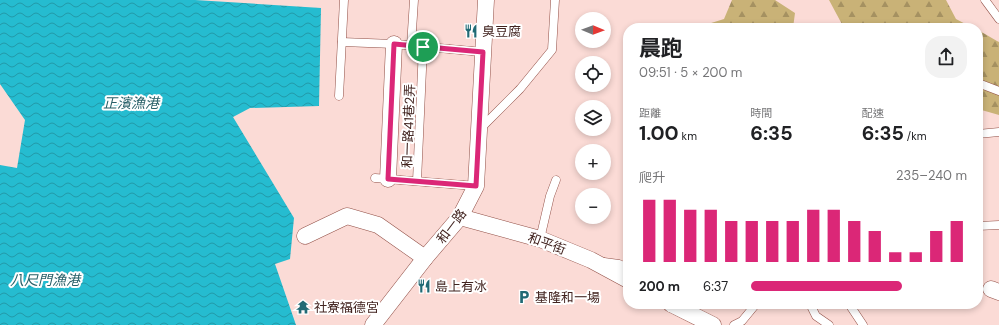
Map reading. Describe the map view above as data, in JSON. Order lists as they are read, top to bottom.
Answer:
{
  "streets": {
    "street": ["和一路", "和平街"],
    "lane": ["和一路41巷2弄"]
  },
  "crossings": [
    ["和一路", "和平街"]
  ],
  "water": ["正濱漁港", "八尺門漁港"],
  "places": {
    "restaurant": ["臭豆腐", "島上有冰"],
    "parking": ["基隆和一場"],
    "temple": ["社寮福德宮"]
  },
  "north": "right",
  "page": {
    "map_buttons": ["+", "−"],
    "heading": ["晨跑", "09:51 · 5 × 200 m"],
    "stats": [
      ["距離", "1.00 km"],
      ["時間", "6:35"],
      ["配速", "6:35 /km"]
    ],
    "chart": ["爬升", "235–240 m"],
    "list": [
      {
        "name": "200 m",
        "note": "6:37"
      }
    ]
  }
}
